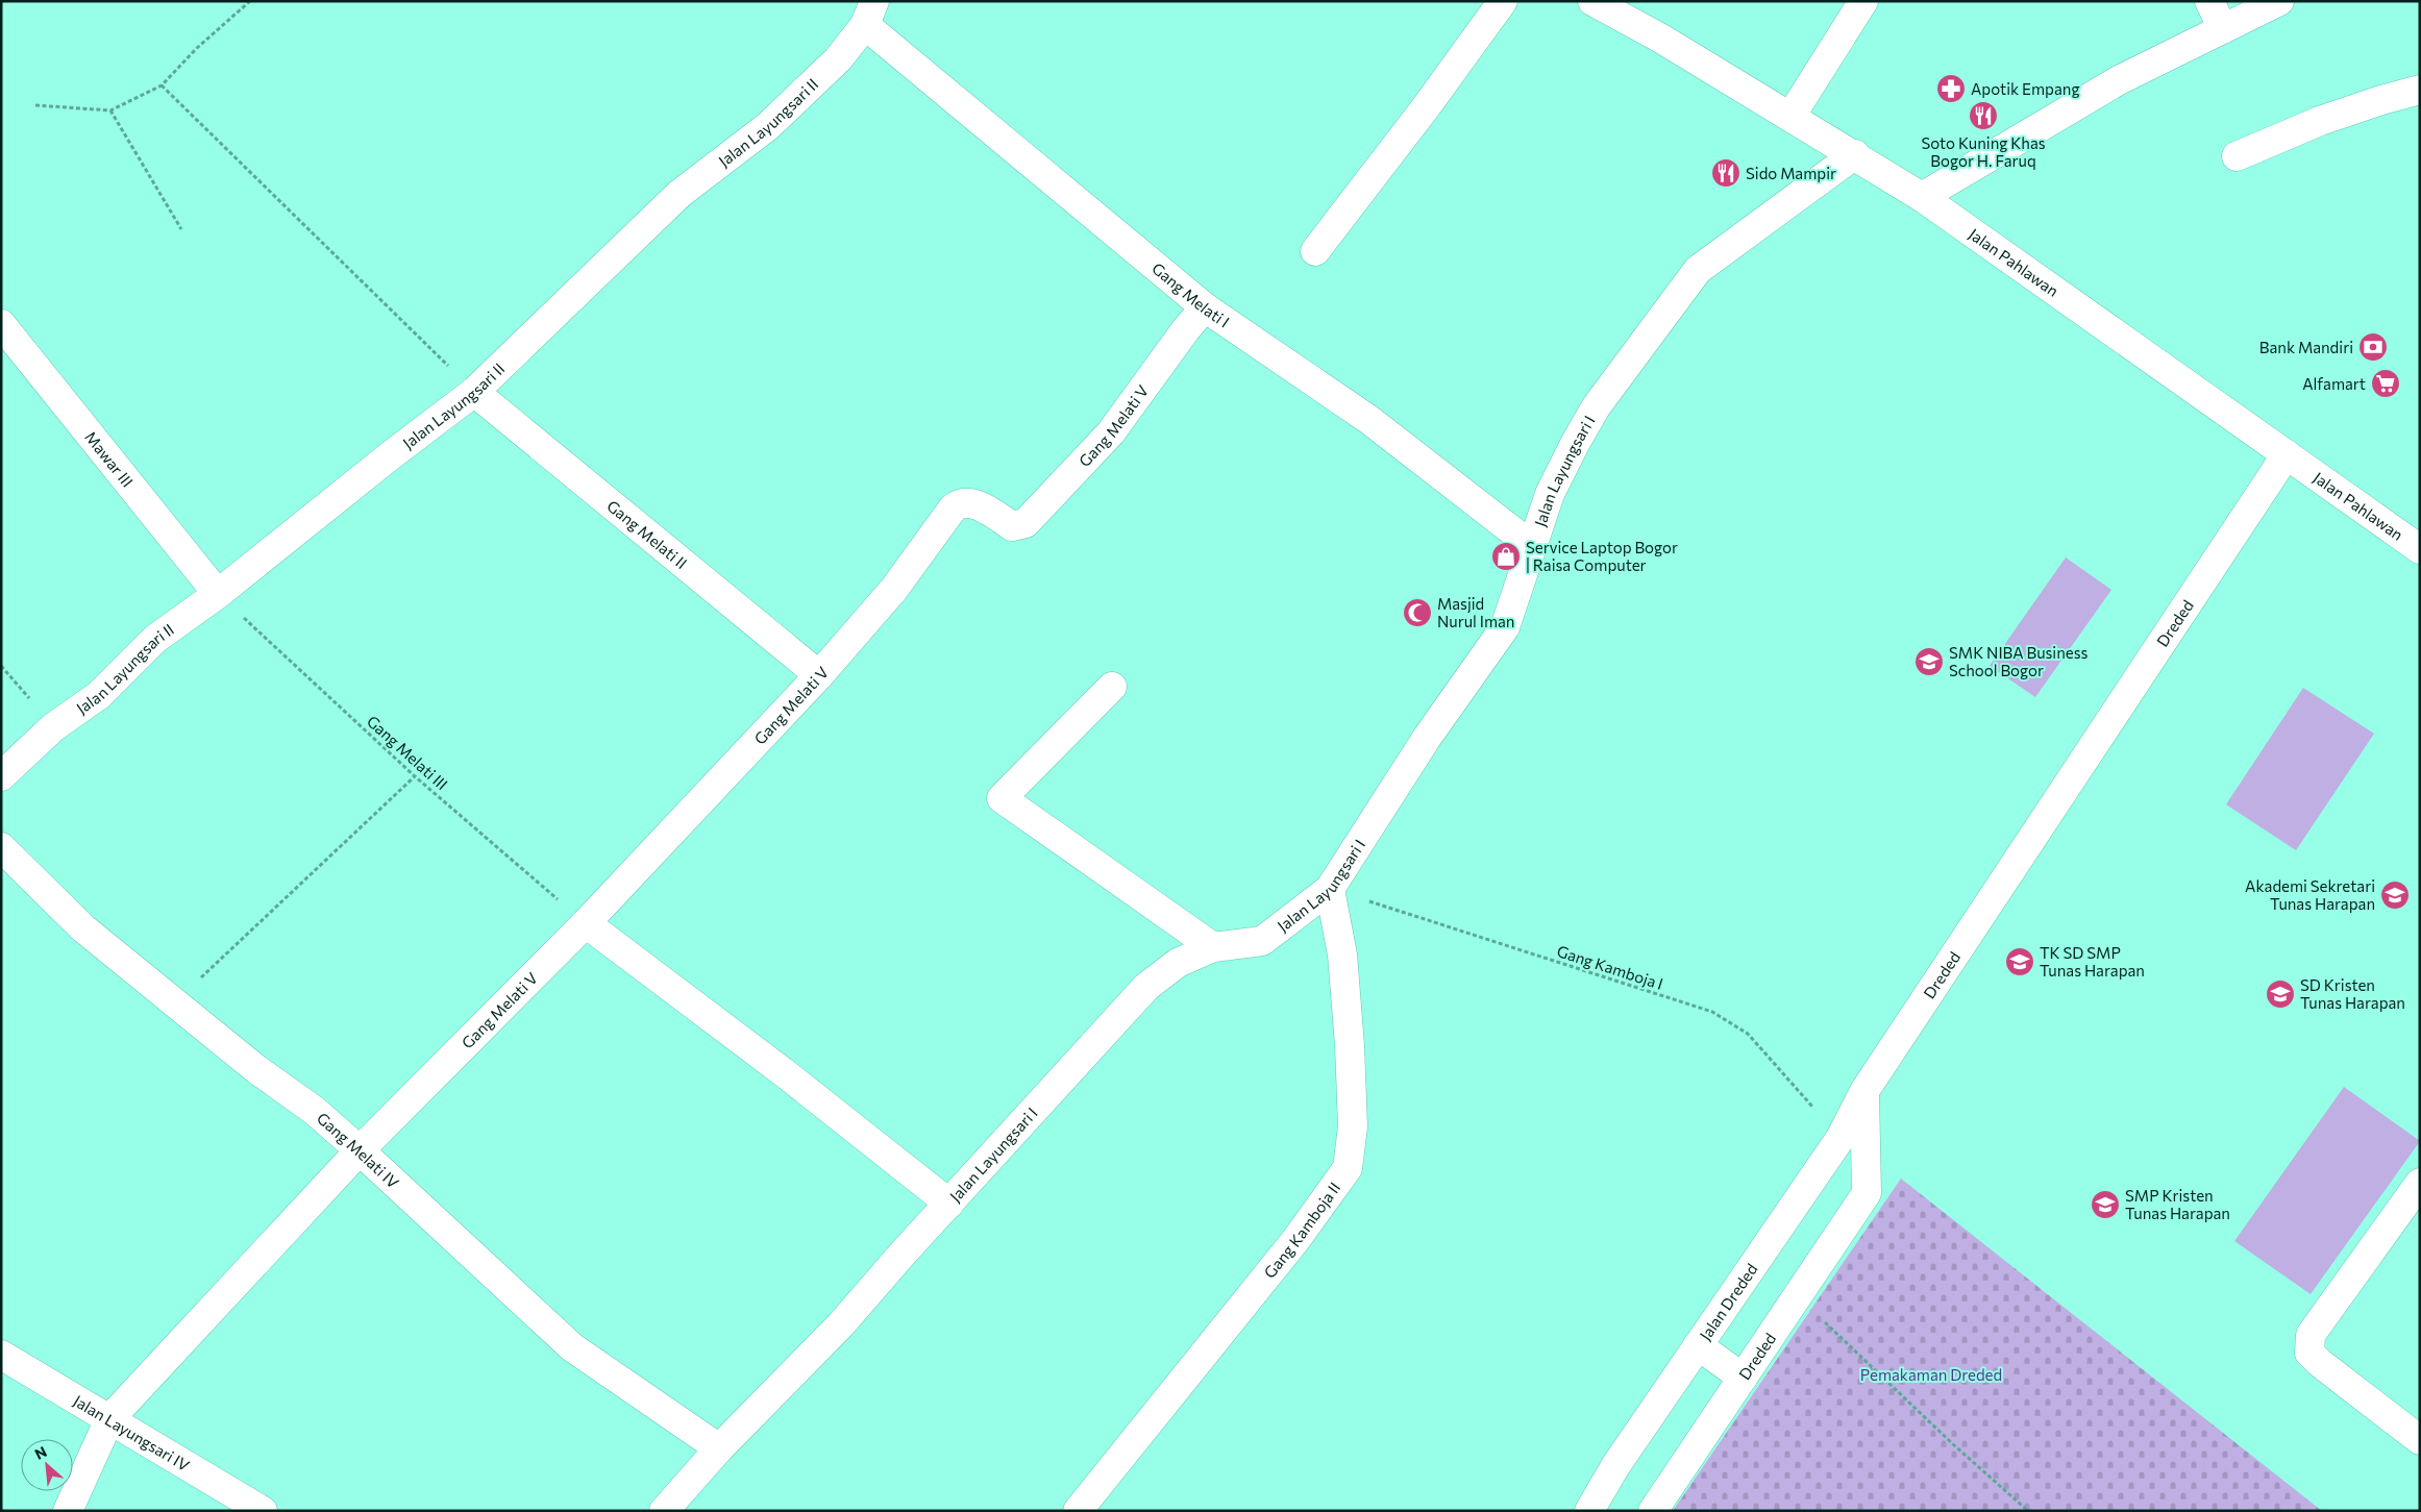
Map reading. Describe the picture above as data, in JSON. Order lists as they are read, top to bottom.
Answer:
{
  "streets": {
    "street": [
      "Jalan Layungsari II",
      "Jalan Pahlawan",
      "Gang Melati I",
      "Gang Melati V",
      "Mawar III",
      "Jalan Layungsari I",
      "Gang Melati II",
      "Dreded",
      "Gang Melati IV",
      "Gang Kamboja II",
      "Jalan Dreded",
      "Jalan Layungsari IV"
    ],
    "path": ["Gang Melati III", "Gang Kamboja I"]
  },
  "crossings": [
    ["Jalan Layungsari II", "Gang Melati I"],
    ["Jalan Layungsari II", "Mawar III"],
    ["Jalan Layungsari II", "Gang Melati II"],
    ["Jalan Layungsari II", "Gang Melati III"],
    ["Jalan Pahlawan", "Jalan Layungsari I"],
    ["Jalan Pahlawan", "Dreded"],
    ["Gang Melati I", "Gang Melati V"],
    ["Gang Melati I", "Jalan Layungsari I"],
    ["Gang Melati V", "Gang Melati II"],
    ["Gang Melati V", "Gang Melati III"],
    ["Gang Melati V", "Gang Melati IV"],
    ["Gang Melati V", "Jalan Layungsari IV"],
    ["Mawar III", "Gang Melati III"],
    ["Jalan Layungsari I", "Gang Kamboja I"],
    ["Jalan Layungsari I", "Gang Melati IV"],
    ["Jalan Layungsari I", "Gang Kamboja II"],
    ["Dreded", "Jalan Dreded"],
    ["Gang Kamboja I", "Gang Kamboja II"],
    ["Gang Kamboja I", "Jalan Dreded"]
  ],
  "parks": ["Pemakaman Dreded"],
  "places": {
    "pharmacy": ["Apotik Empang"],
    "restaurant": ["Soto Kuning Khas Bogor H. Faruq", "Sido Mampir"],
    "bank": ["Bank Mandiri"],
    "supermarket": ["Alfamart"],
    "shop": ["Service Laptop Bogor | Raisa Computer"],
    "mosque": ["Masjid Nurul Iman"],
    "school or university": [
      "SMK NIBA Business School Bogor",
      "Akademi Sekretari Tunas Harapan",
      "TK SD SMP Tunas Harapan",
      "SD Kristen Tunas Harapan",
      "SMP Kristen Tunas Harapan"
    ]
  },
  "north": "top left"
}
